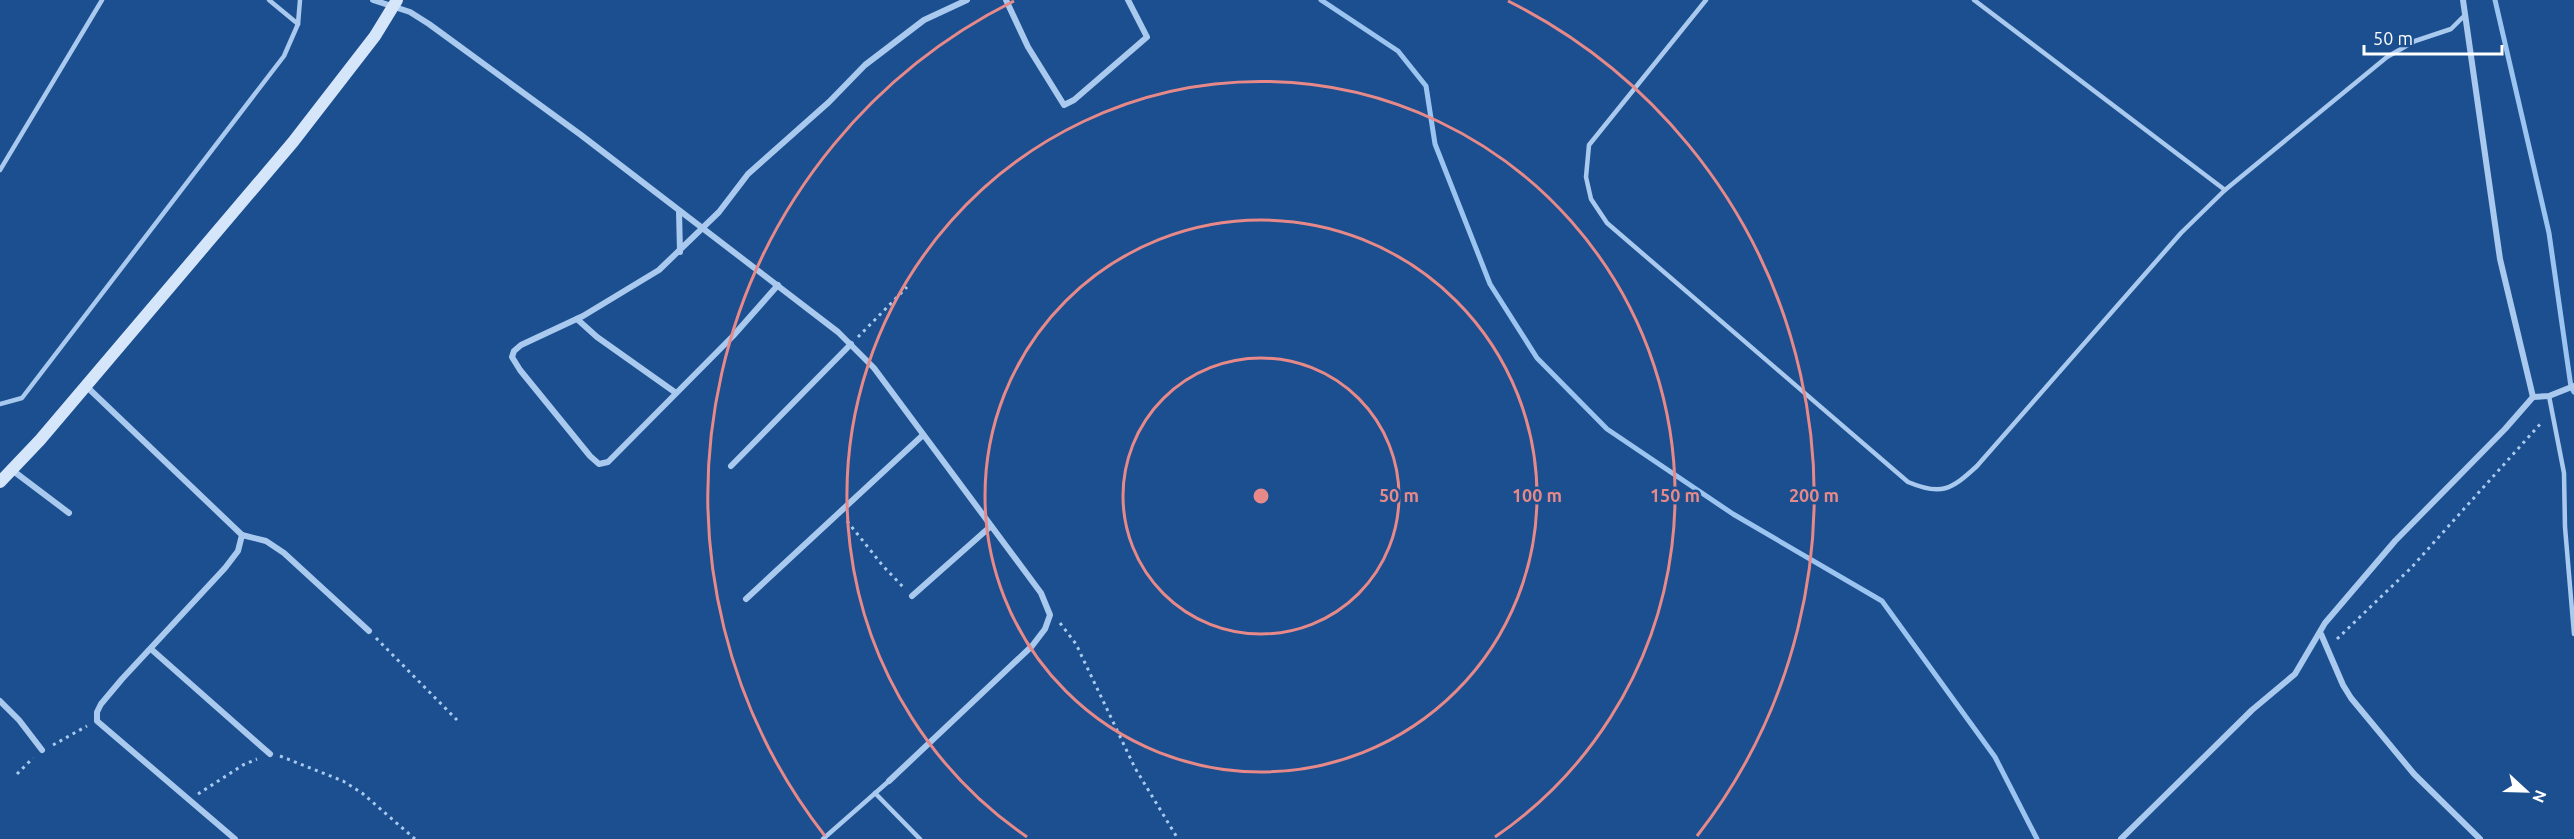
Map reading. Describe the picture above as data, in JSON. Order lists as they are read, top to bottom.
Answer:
{
  "scale_bar": "50 m",
  "north": "right",
  "rings": [
    "50 m",
    "100 m",
    "150 m",
    "200 m"
  ]
}
